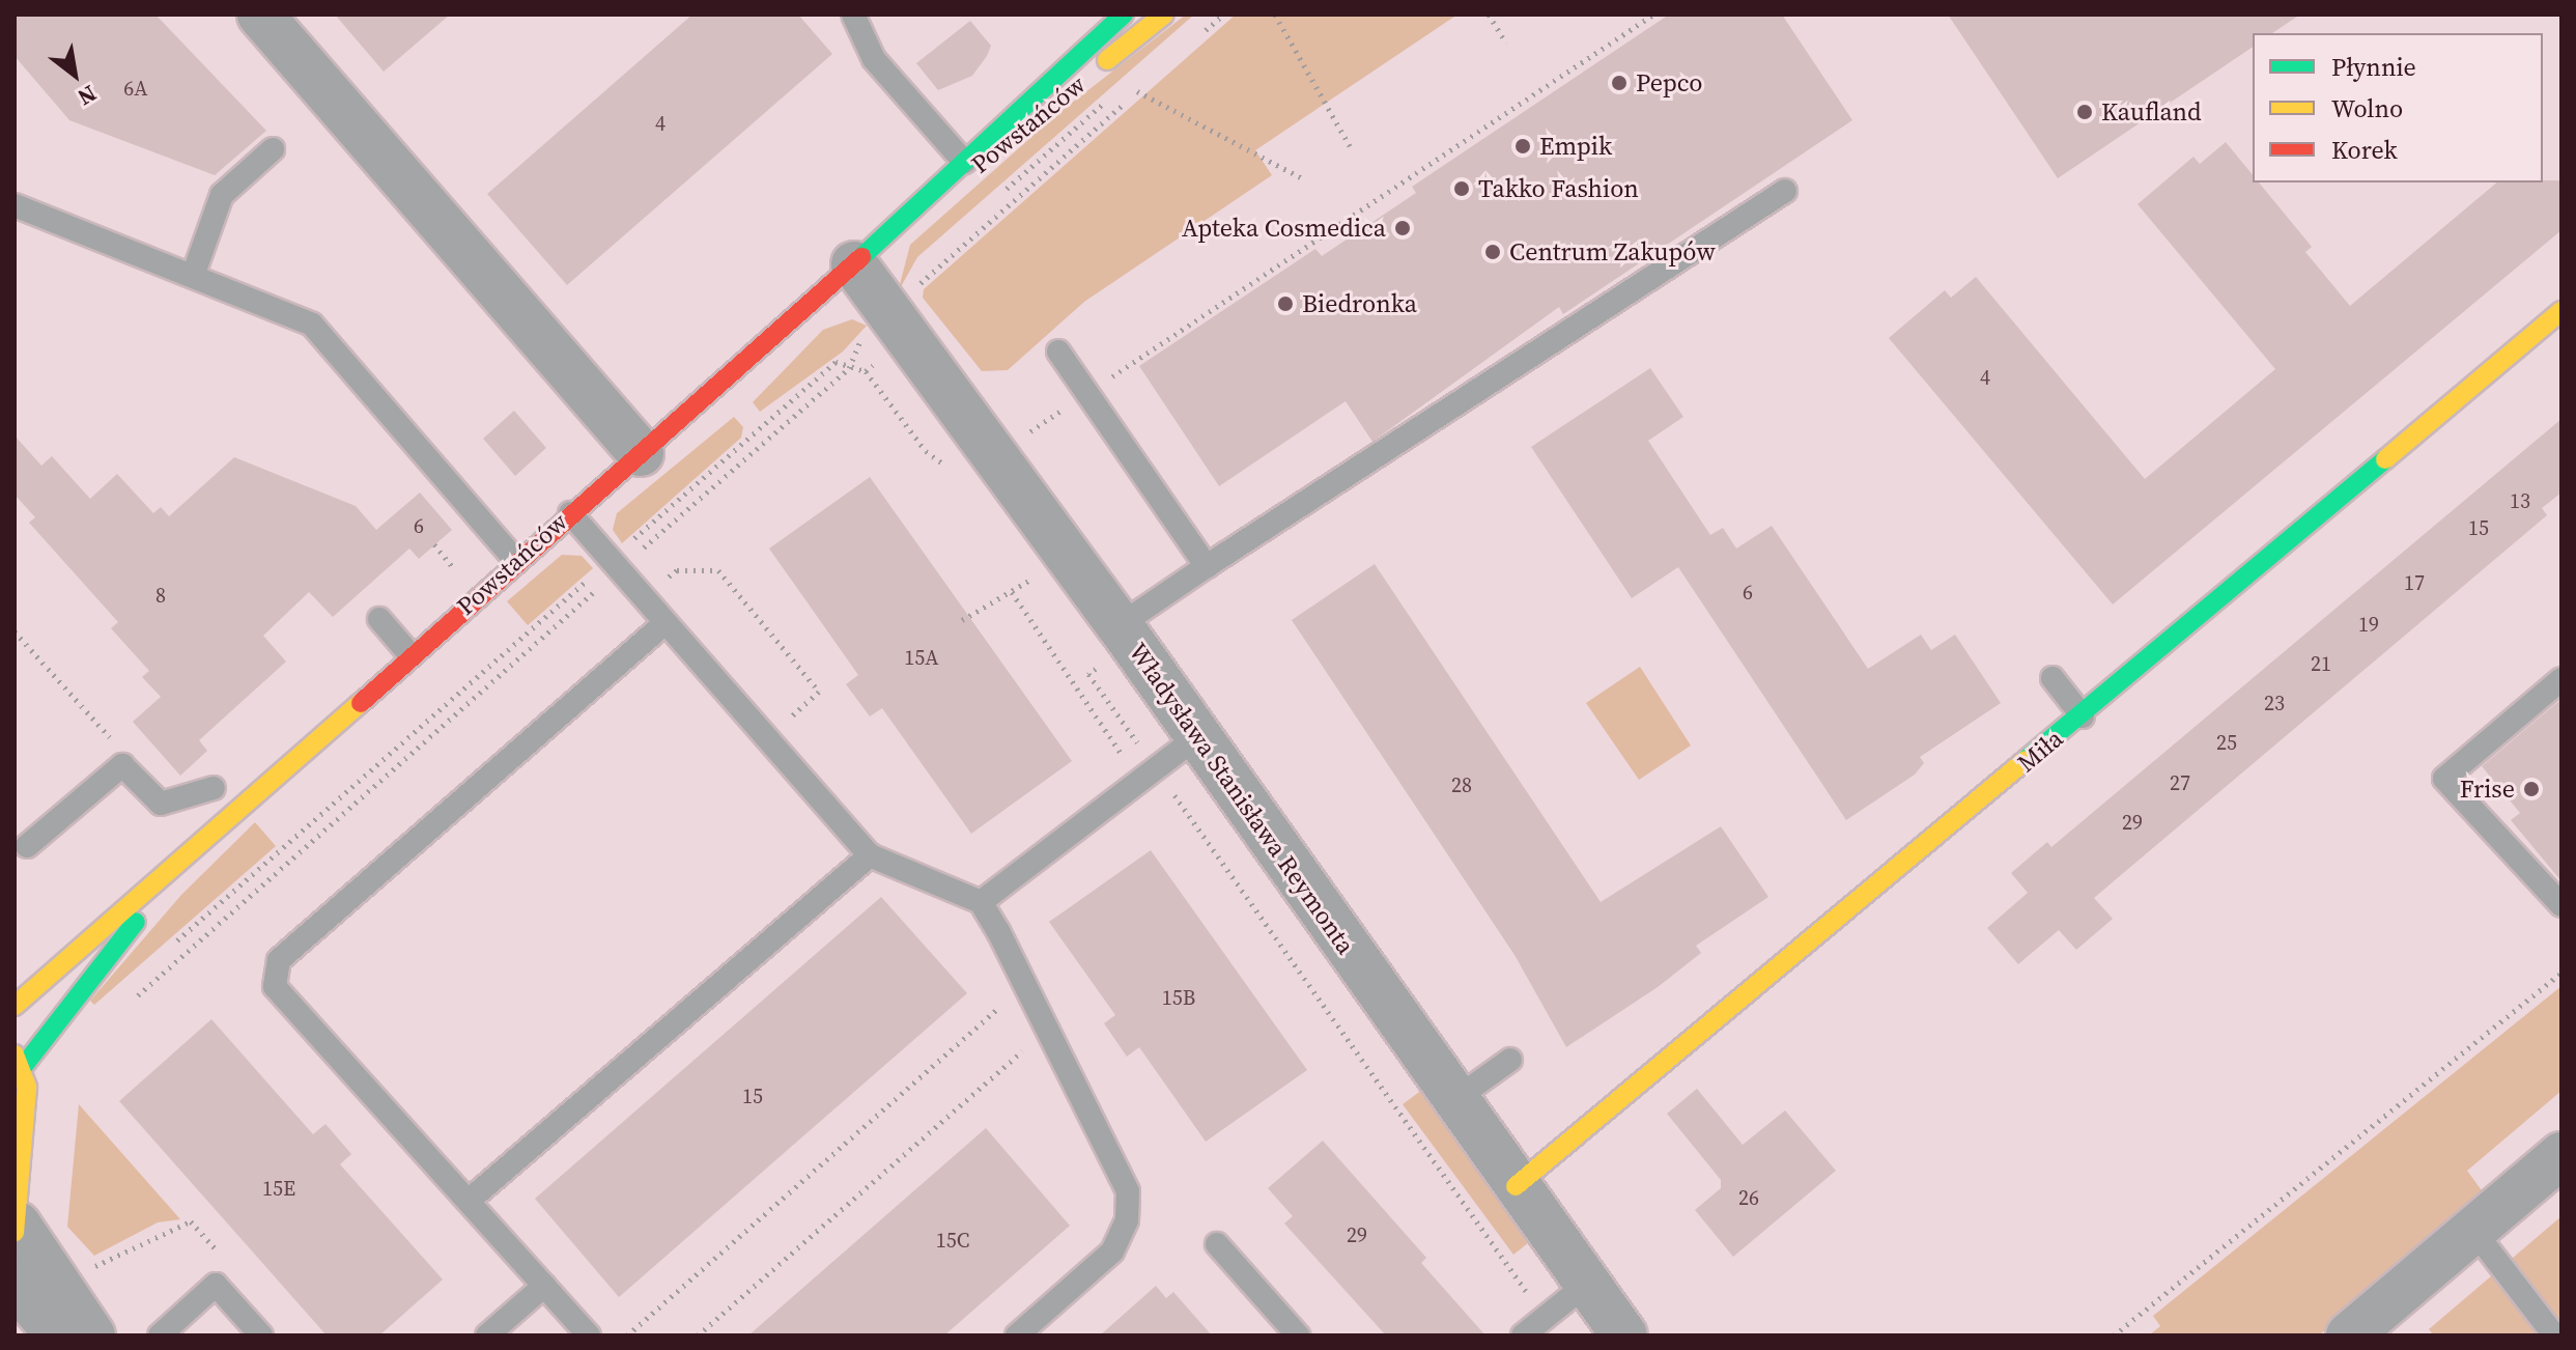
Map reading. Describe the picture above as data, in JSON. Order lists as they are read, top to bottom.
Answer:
{
  "streets": {
    "street": ["Powstańców", "Miła", "Władysława Stanisława Reymonta"]
  },
  "crossings": [
    ["Powstańców", "Władysława Stanisława Reymonta"],
    ["Miła", "Władysława Stanisława Reymonta"]
  ],
  "places": [
    "Pepco",
    "Kaufland",
    "Empik",
    "Takko Fashion",
    "Apteka Cosmedica",
    "Centrum Zakupów",
    "Biedronka",
    "Frise"
  ],
  "house_numbers": [
    "6A",
    "4",
    "4",
    "13",
    "6",
    "15",
    "17",
    "6",
    "8",
    "19",
    "15A",
    "21",
    "23",
    "25",
    "27",
    "28",
    "29",
    "15B",
    "15",
    "15E",
    "26",
    "29",
    "15C"
  ],
  "legend": ["Płynnie", "Wolno", "Korek"],
  "north": "bottom right"
}
